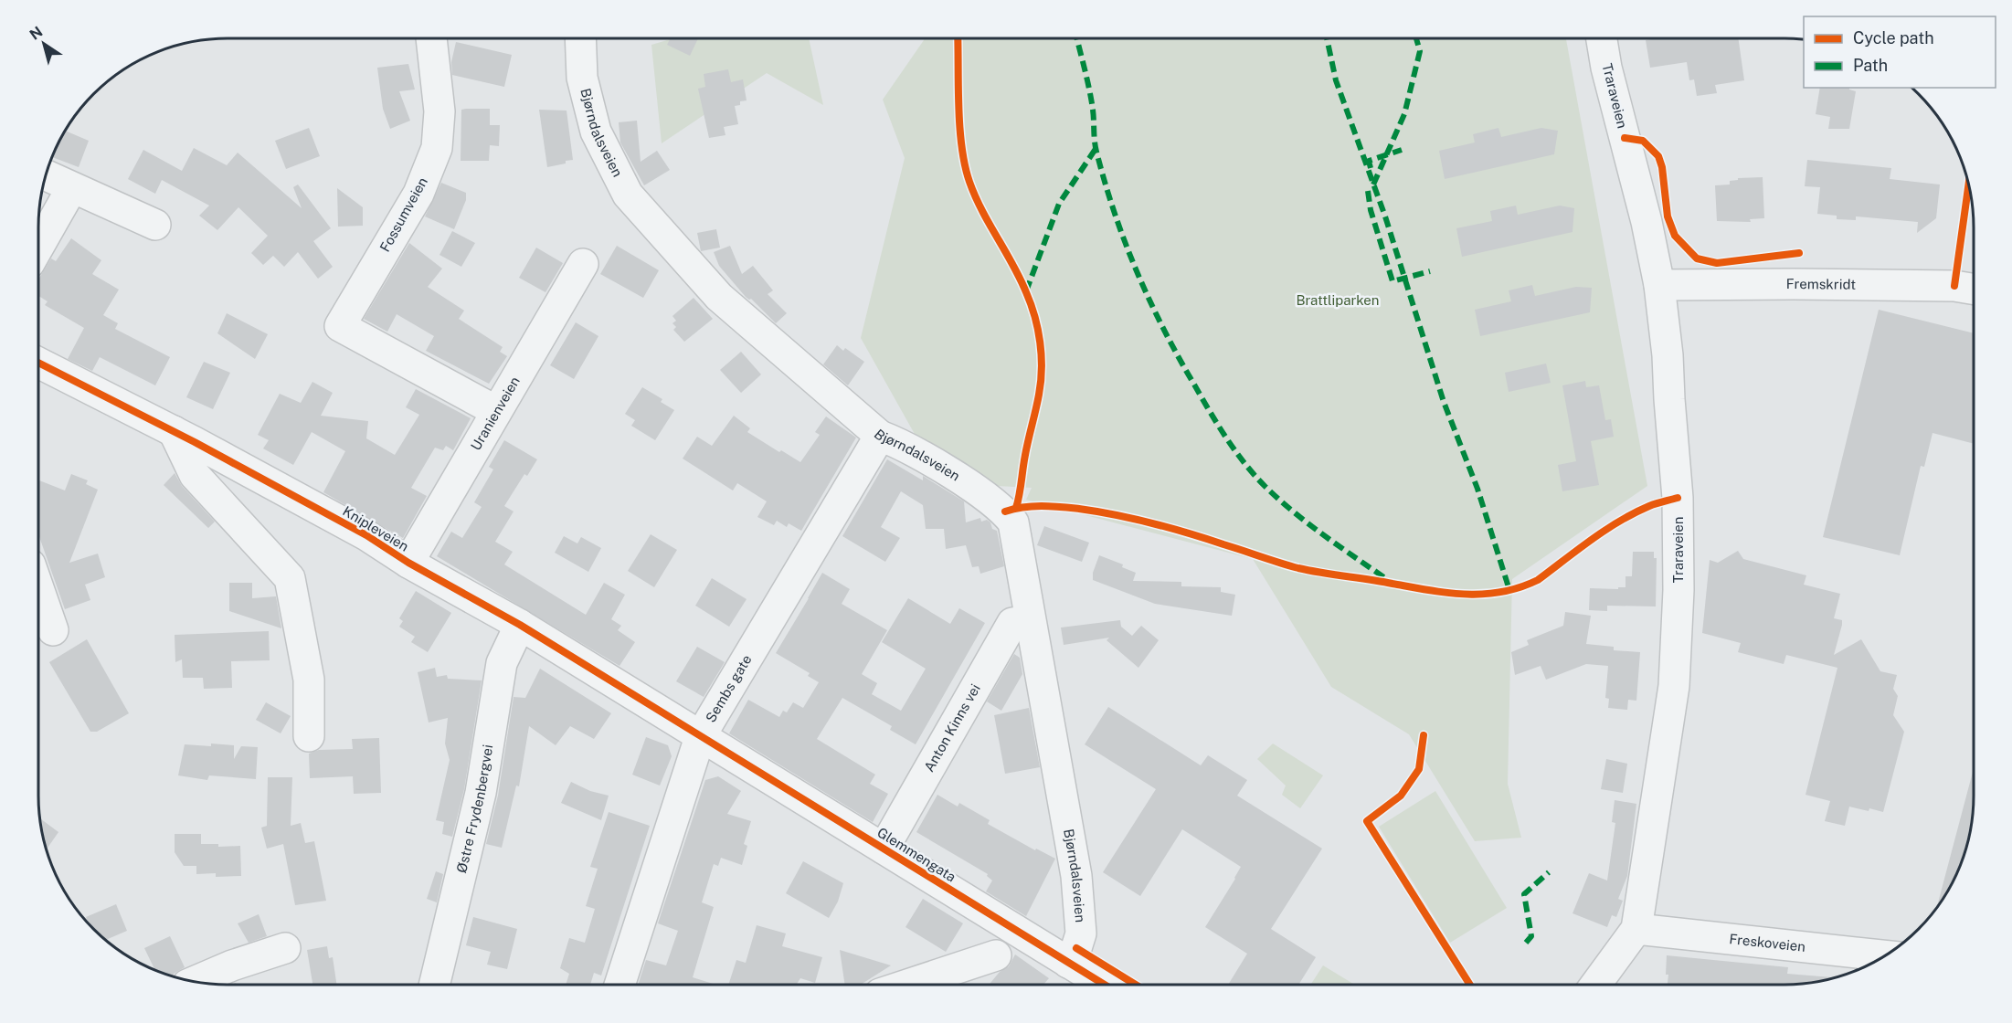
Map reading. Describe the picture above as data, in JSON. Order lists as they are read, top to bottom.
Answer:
{
  "streets": {
    "street": [
      "Traraveien",
      "Bjørndalsveien",
      "Fossumveien",
      "Fremskridt",
      "Uranienveien",
      "Knipleveien",
      "Sembs gate",
      "Anton Kinns vei",
      "Østre Frydenbergvei",
      "Glemmengata",
      "Freskoveien"
    ]
  },
  "crossings": [
    ["Traraveien", "Fremskridt"],
    ["Traraveien", "Freskoveien"],
    ["Bjørndalsveien", "Sembs gate"],
    ["Bjørndalsveien", "Anton Kinns vei"],
    ["Bjørndalsveien", "Glemmengata"],
    ["Fossumveien", "Uranienveien"],
    ["Uranienveien", "Knipleveien"],
    ["Knipleveien", "Sembs gate"],
    ["Knipleveien", "Østre Frydenbergvei"],
    ["Knipleveien", "Glemmengata"],
    ["Sembs gate", "Glemmengata"],
    ["Anton Kinns vei", "Glemmengata"]
  ],
  "parks": ["Brattliparken"],
  "legend": ["Cycle path", "Path"],
  "north": "top left"
}
